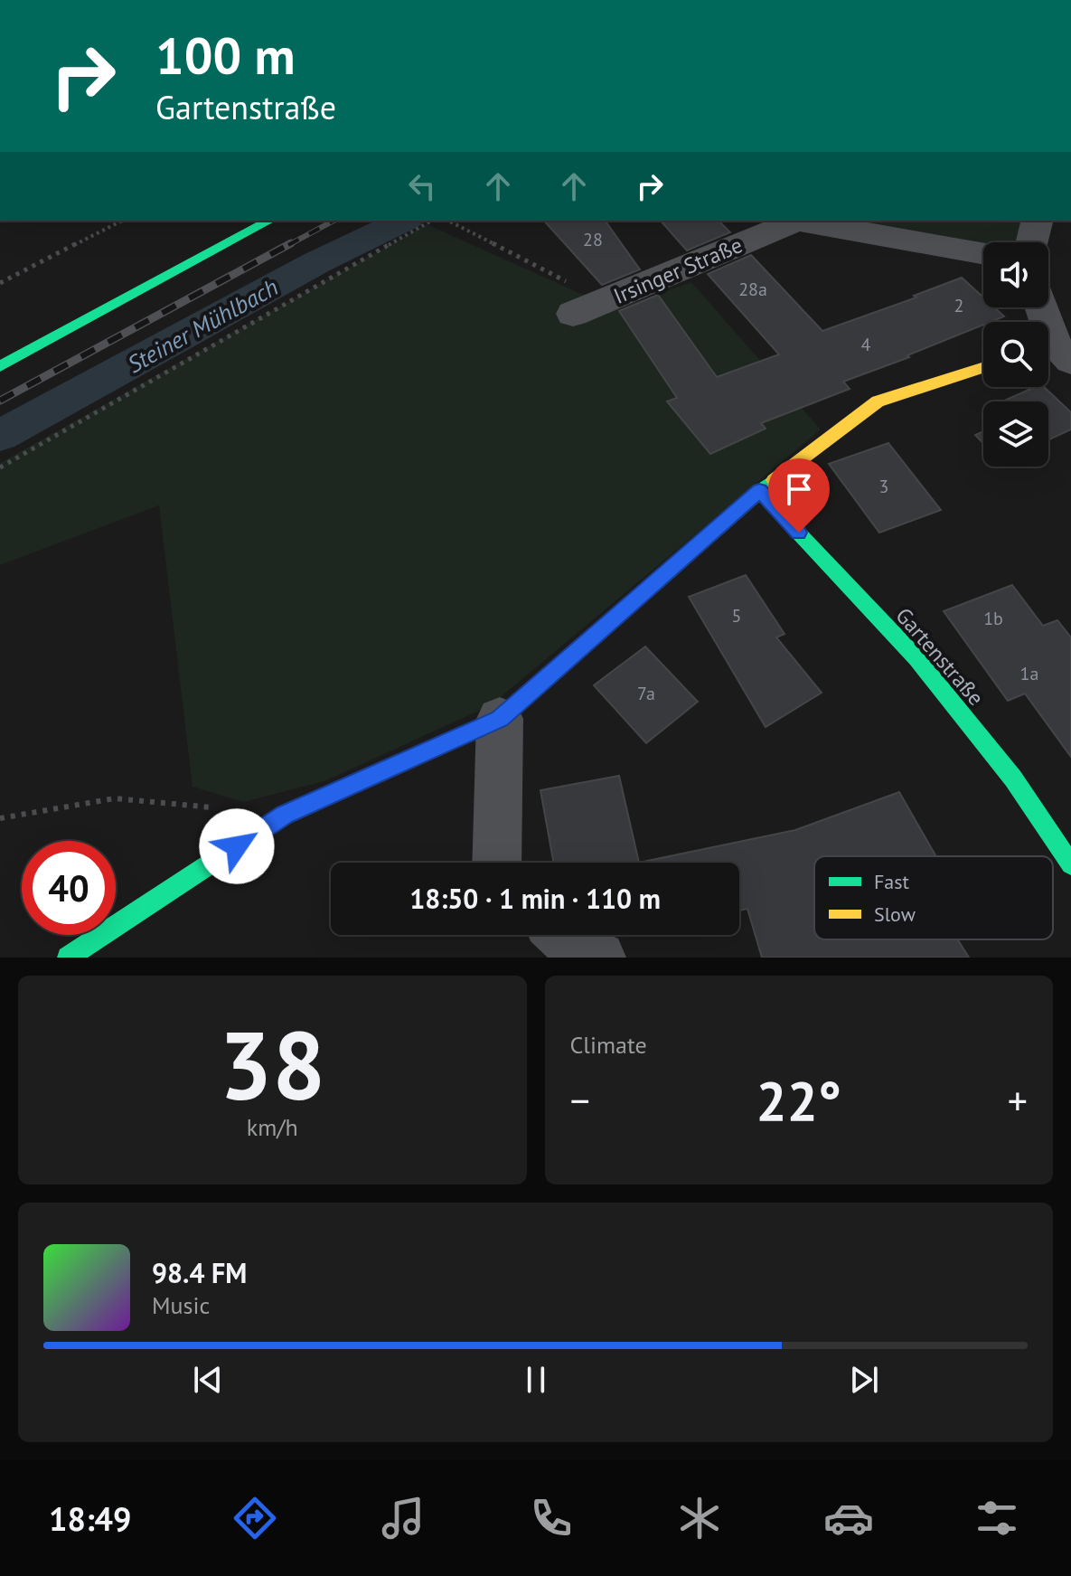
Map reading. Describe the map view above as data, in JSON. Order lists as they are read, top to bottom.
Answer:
{
  "streets": {
    "street": ["Irsinger Straße", "Gartenstraße"]
  },
  "water": ["Steiner Mühlbach"],
  "house_numbers": [
    "28",
    "28a",
    "2",
    "4",
    "3",
    "5",
    "1b",
    "1a",
    "7a"
  ],
  "legend": ["Fast", "Slow"],
  "page": {
    "turn": ["100 m", "Gartenstraße"],
    "limit": "40",
    "trip": "18:50 · 1 min · 110 m",
    "tile": [
      ["38", "km/h"],
      "Climate"
    ],
    "heat": ["−", "22°", "+"],
    "song": ["98.4 FM", "Music"],
    "tabs": "18:49"
  }
}
